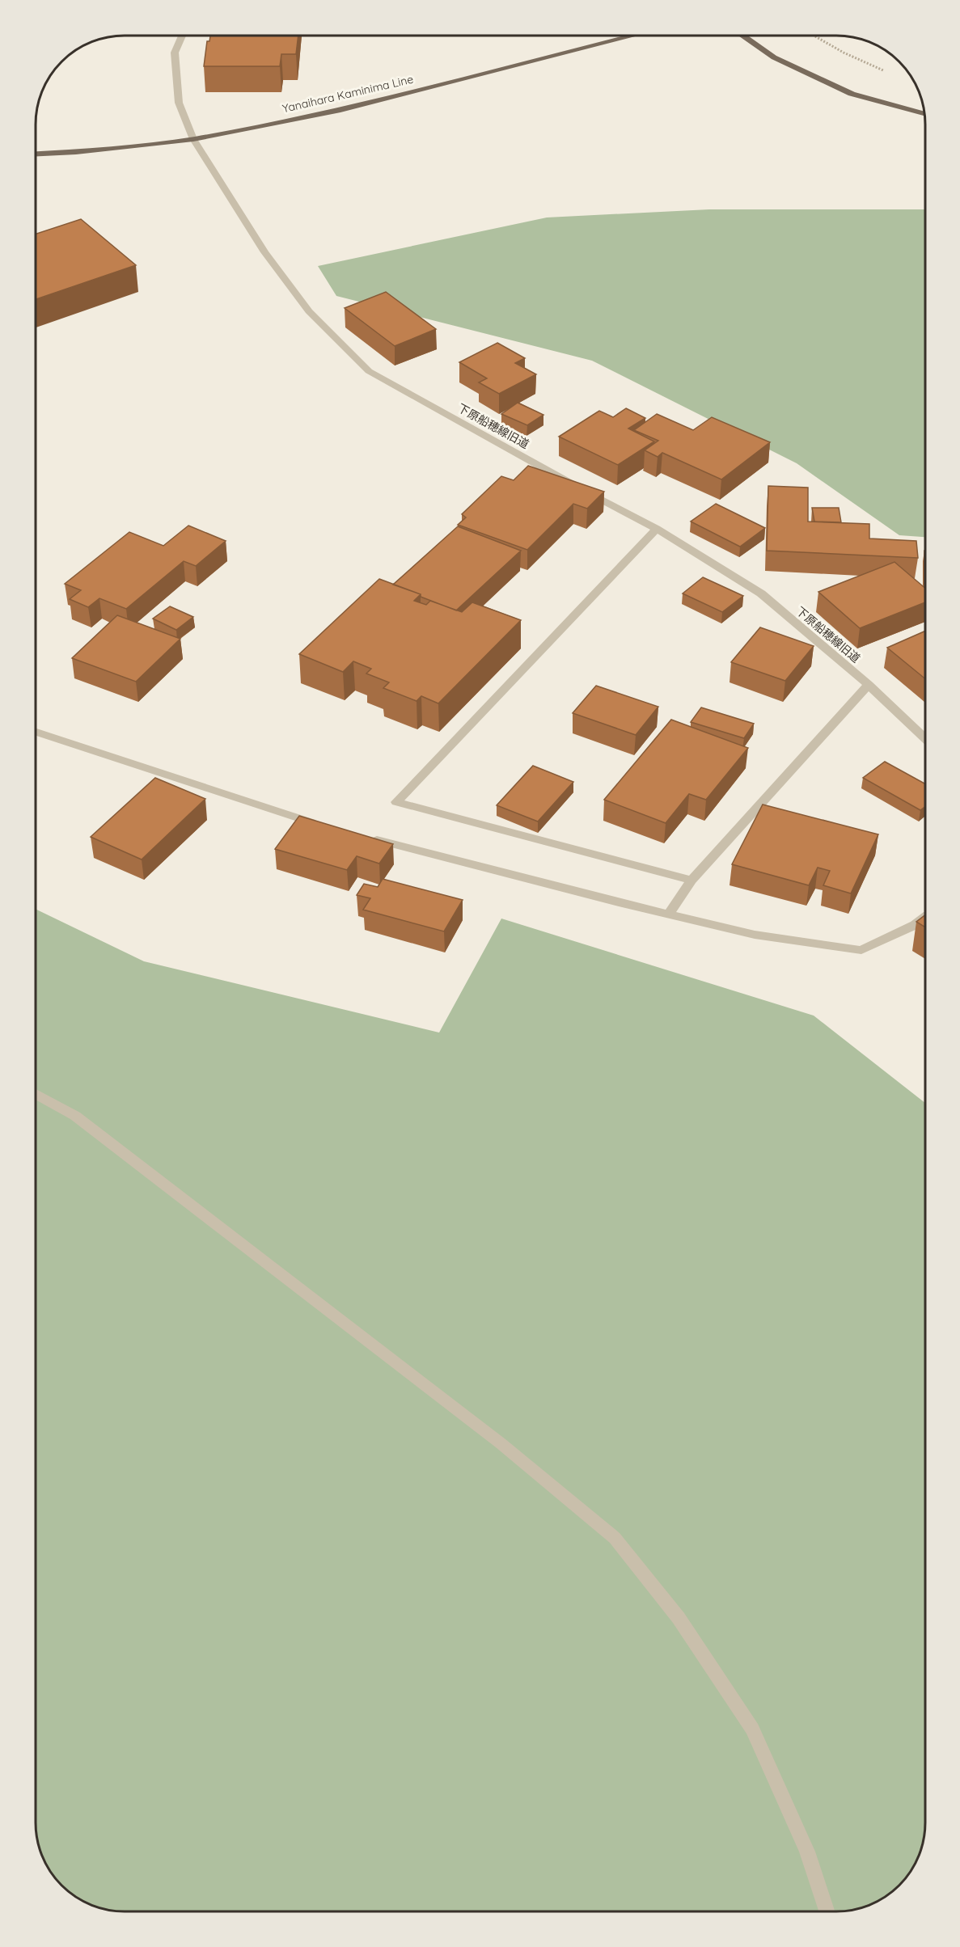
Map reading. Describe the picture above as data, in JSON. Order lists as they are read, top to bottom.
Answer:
{
  "streets": {
    "main road": ["Yanaihara Kaminima Line"],
    "street": ["下原船穂線旧道"]
  },
  "crossings": [
    ["Yanaihara Kaminima Line", "下原船穂線旧道"]
  ]
}
